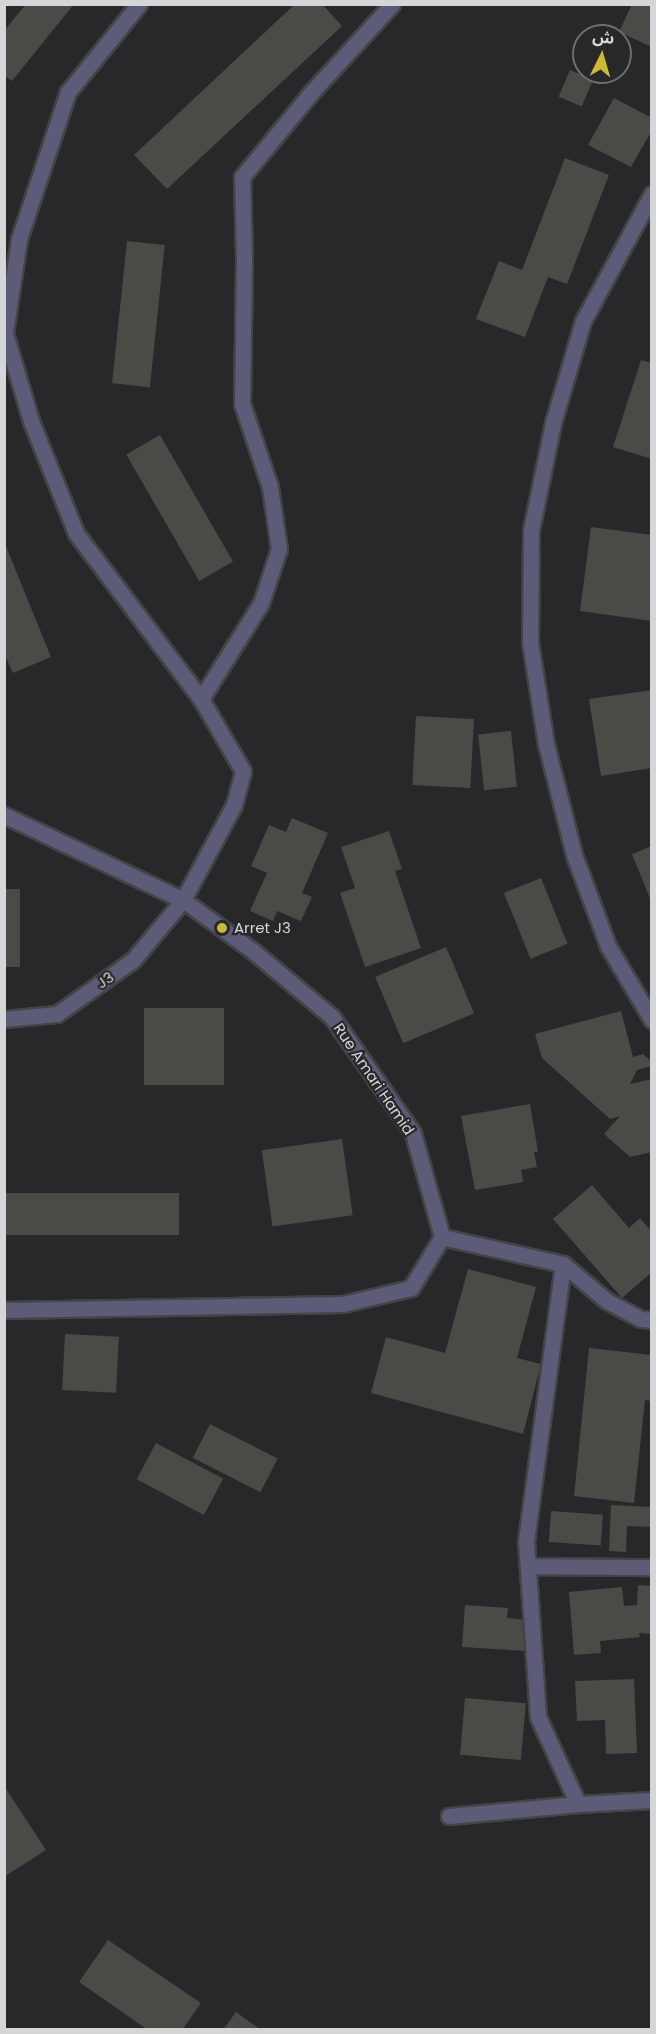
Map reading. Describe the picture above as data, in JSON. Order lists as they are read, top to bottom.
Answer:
{
  "streets": {
    "street": ["J3", "Rue Amari Hamid"]
  },
  "crossings": [
    ["J3", "Rue Amari Hamid"]
  ],
  "places": ["Arret J3"],
  "north": "top"
}
